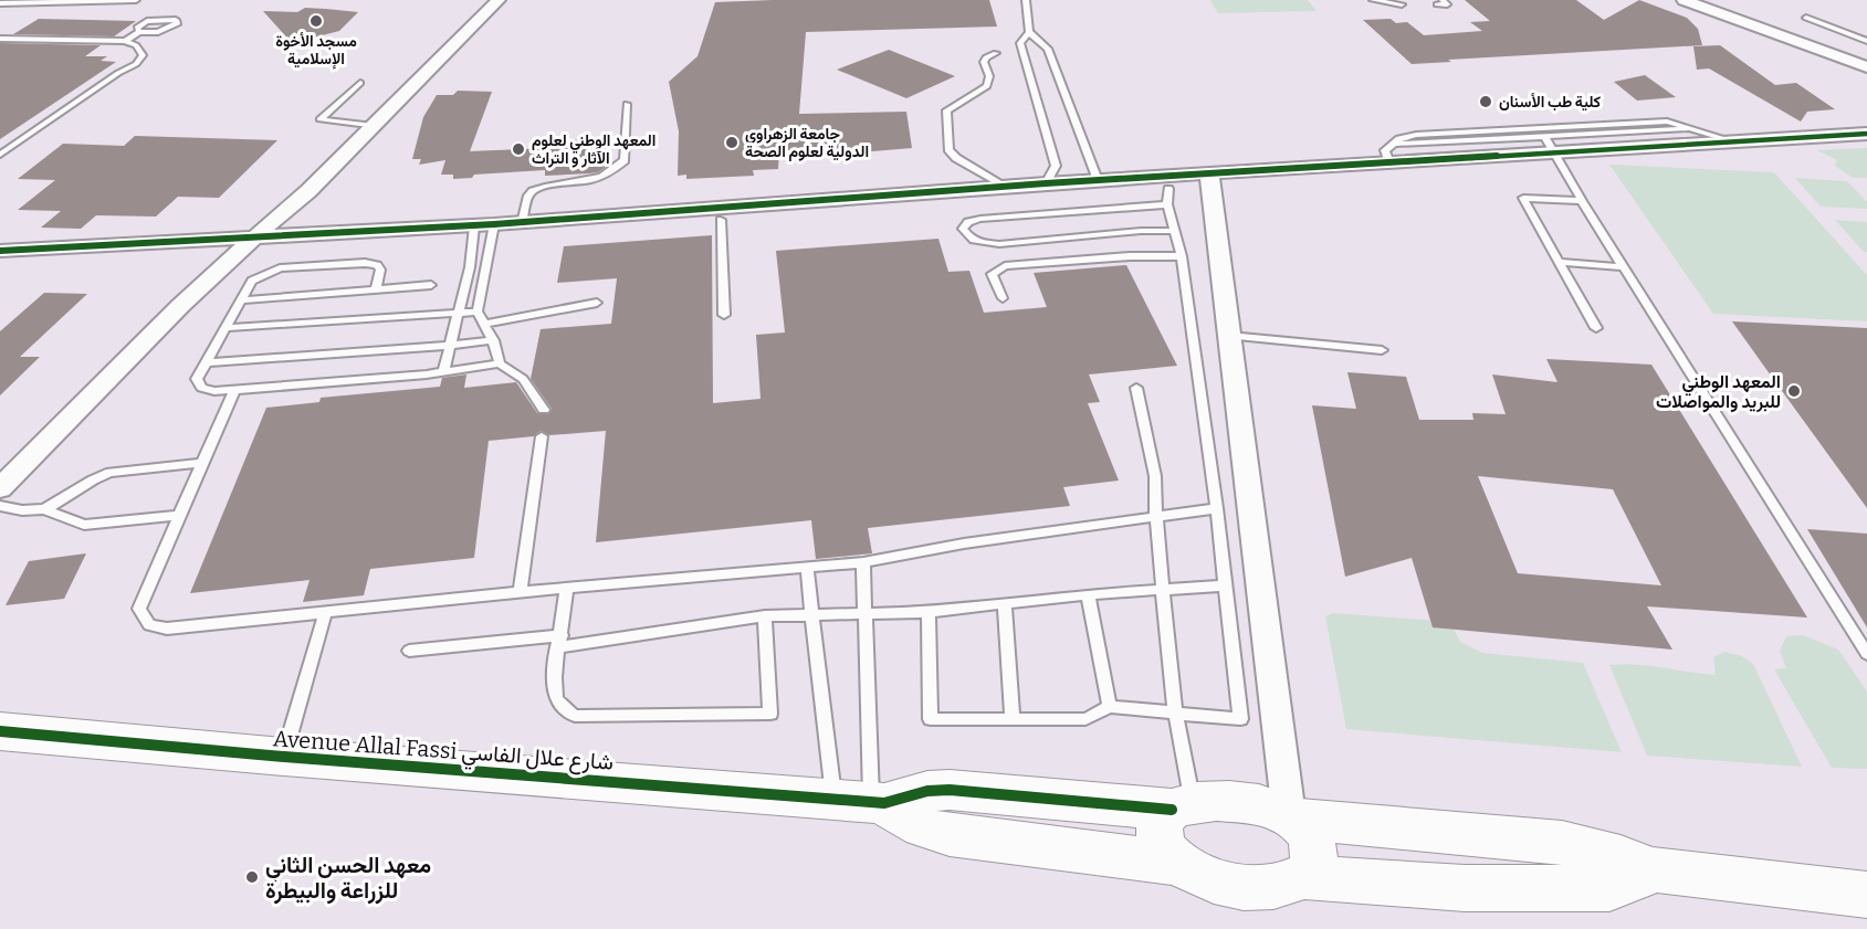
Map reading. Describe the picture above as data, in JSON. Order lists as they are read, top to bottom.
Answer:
{
  "streets": {
    "street": ["Avenue Allal Fassi شارع علال الفاسي"]
  },
  "places": [
    "مسجد الأخوة الإسلامية",
    "كلية طب الأسنان",
    "جامعة الزهراوي الدولية لعلوم الصحة",
    "المعهد الوطني لعلوم الآثار و التراث",
    "المعهد الوطني للبريد والمواصلات",
    "معهد الحسن الثاني للزراعة والبيطرة"
  ]
}
